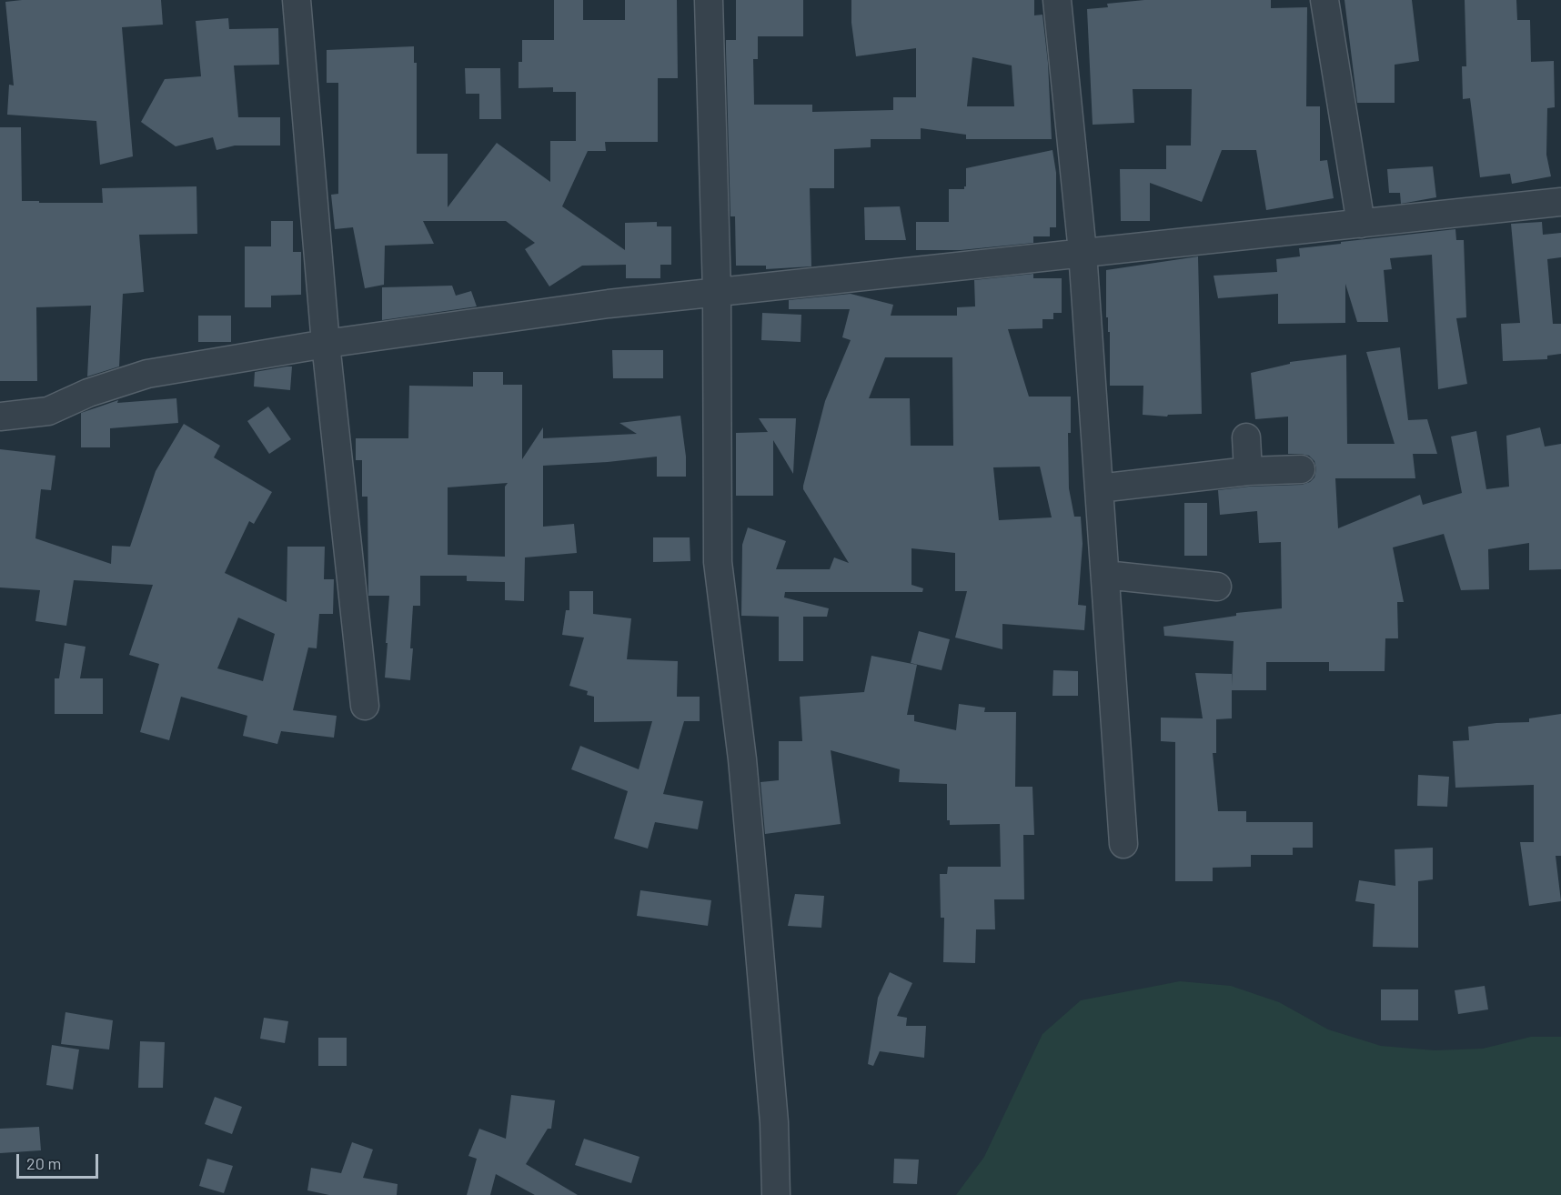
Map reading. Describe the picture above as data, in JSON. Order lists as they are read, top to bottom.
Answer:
{
  "scale_bar": "20 m"
}
